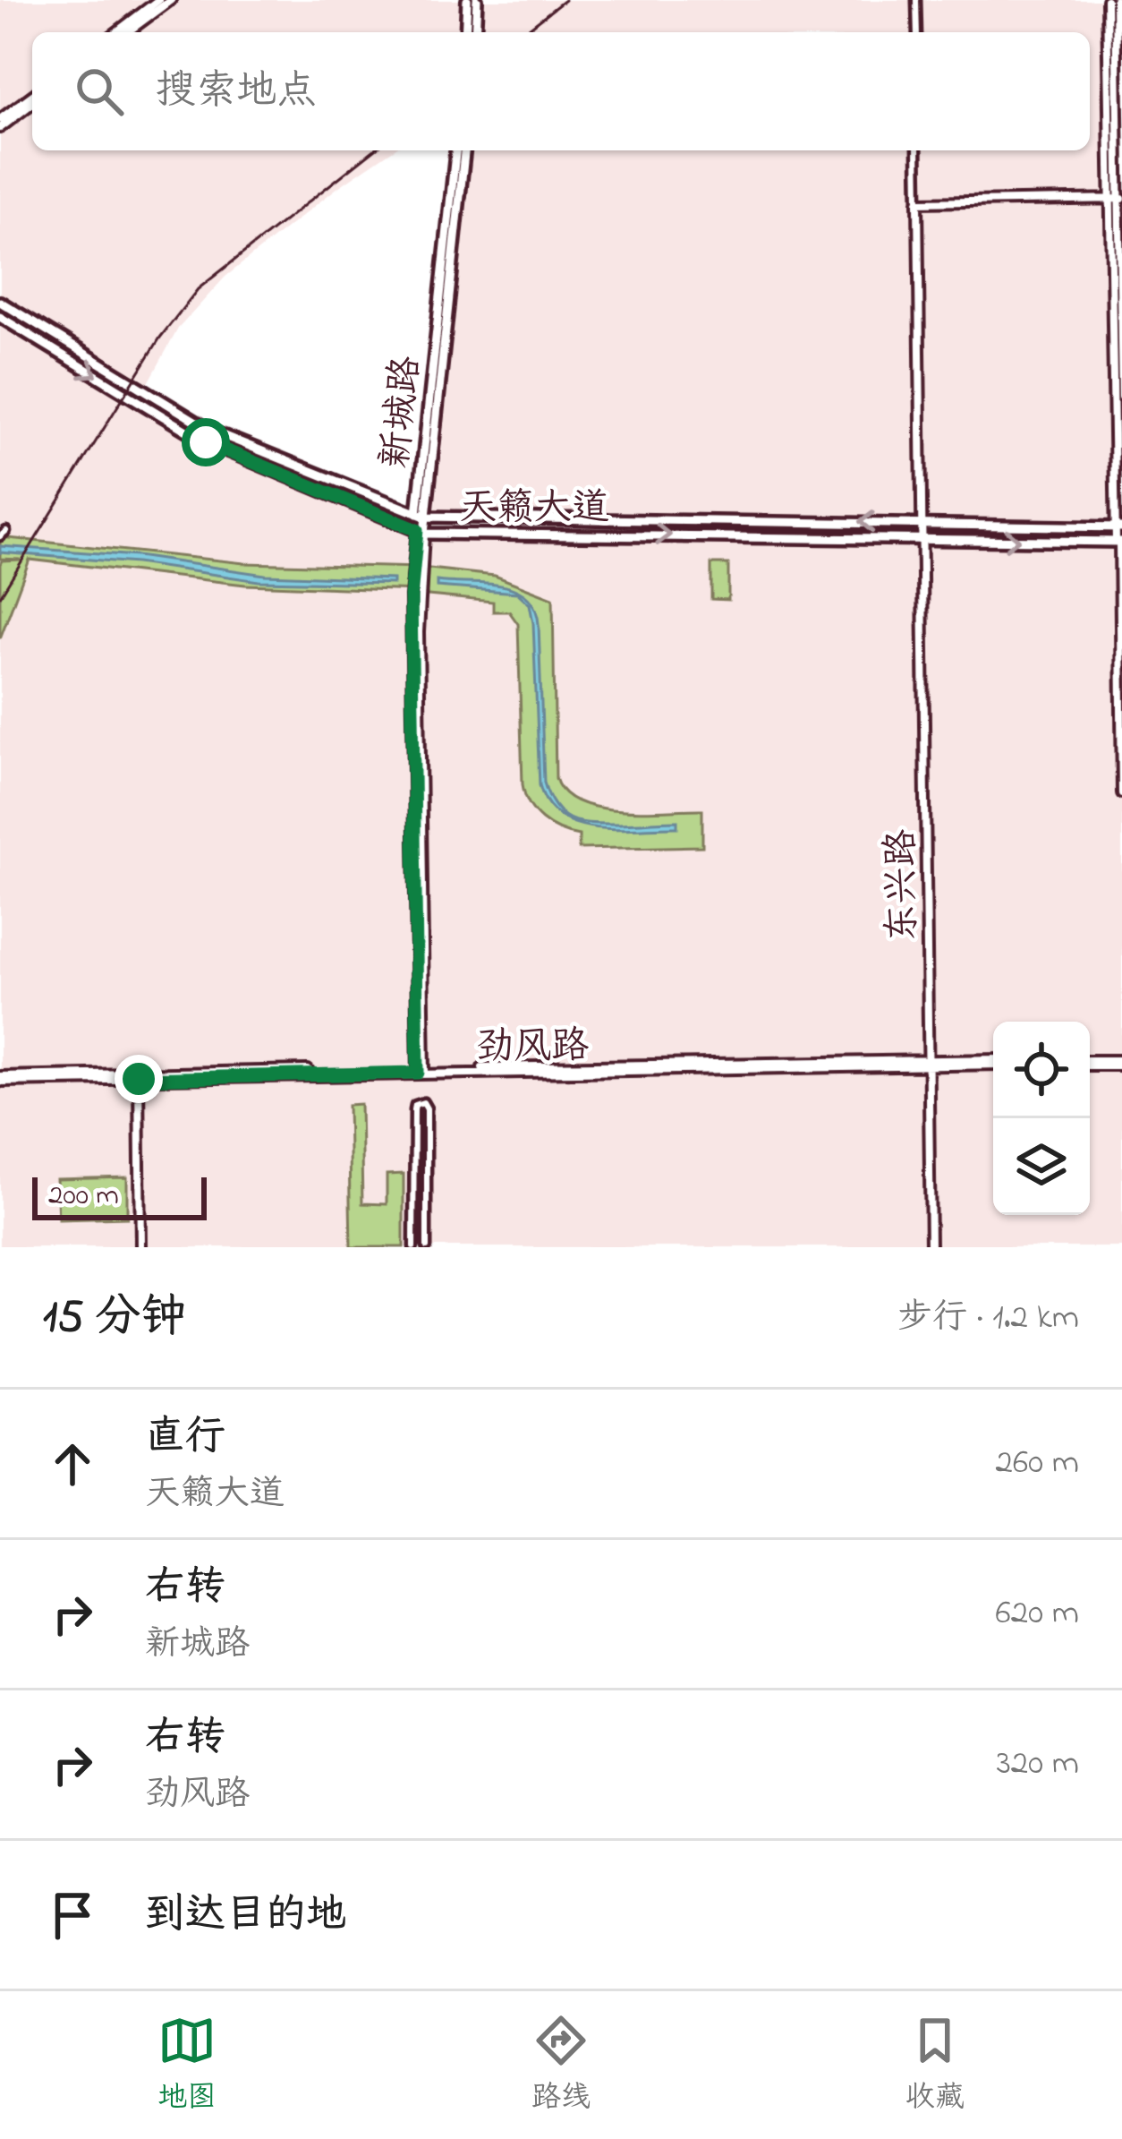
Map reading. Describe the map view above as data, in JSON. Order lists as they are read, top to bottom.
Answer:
{
  "streets": {
    "main road": ["新城路", "天籁大道"],
    "street": ["东兴路", "劲风路"]
  },
  "crossings": [
    ["新城路", "天籁大道"],
    ["新城路", "劲风路"],
    ["天籁大道", "东兴路"],
    ["东兴路", "劲风路"]
  ],
  "scale_bar": "200 m",
  "page": {
    "search": "搜索地点",
    "scale": "200 m",
    "heading": ["15 分钟", "步行 · 1.2 km"],
    "list": [
      ["直行", "天籁大道", "260 m"],
      ["右转", "新城路", "620 m"],
      ["右转", "劲风路", "320 m"],
      "到达目的地"
    ],
    "nav": ["地图", "路线", "收藏"]
  }
}
